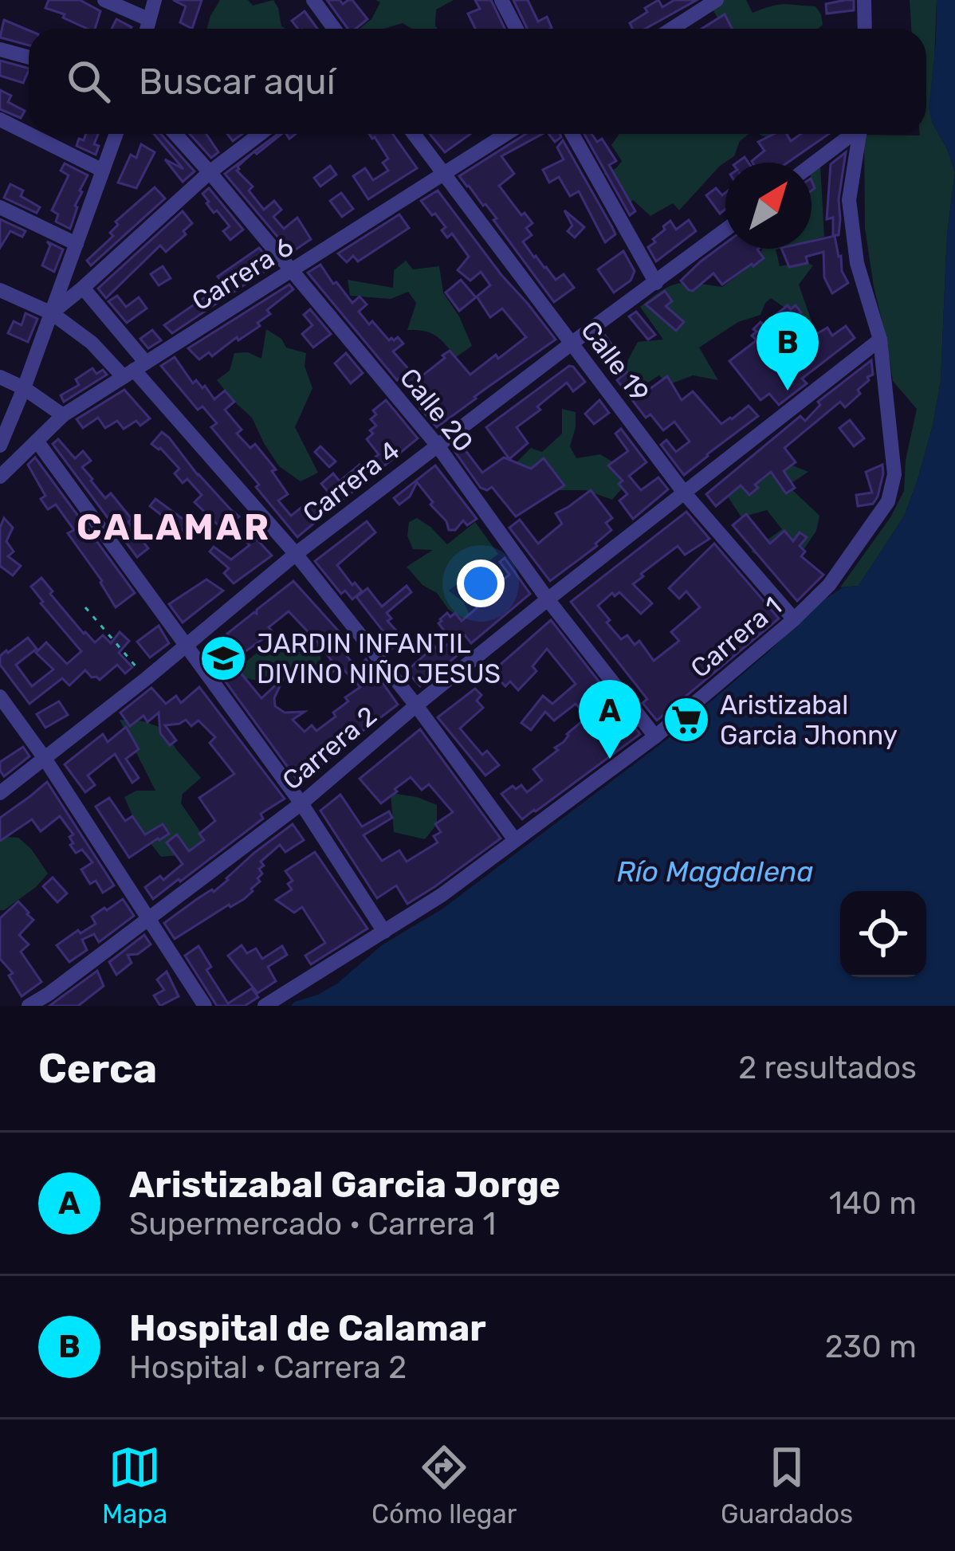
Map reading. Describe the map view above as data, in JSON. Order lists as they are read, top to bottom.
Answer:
{
  "streets": {
    "street": [
      "Carrera 6",
      "Calle 19",
      "Calle 20",
      "Carrera 4",
      "Carrera 1",
      "Carrera 2"
    ]
  },
  "crossings": [
    ["Carrera 6", "Calle 19"],
    ["Carrera 6", "Calle 20"],
    ["Calle 19", "Carrera 4"],
    ["Calle 19", "Carrera 1"],
    ["Calle 19", "Carrera 2"],
    ["Calle 20", "Carrera 4"],
    ["Calle 20", "Carrera 1"],
    ["Calle 20", "Carrera 2"],
    ["Carrera 1", "Carrera 2"]
  ],
  "districts": ["CALAMAR"],
  "water": ["Río Magdalena"],
  "places": {
    "school or university": ["JARDIN INFANTIL DIVINO NIÑO JESUS"],
    "supermarket": ["Aristizabal Garcia Jhonny"]
  },
  "north": "top right",
  "page": {
    "search": "Buscar aquí",
    "pins": ["B", "A"],
    "heading": ["Cerca", "2 resultados"],
    "list": [
      {
        "mark": "A",
        "name": "Aristizabal Garcia Jorge",
        "note": "Supermercado · Carrera 1",
        "value": "140 m"
      },
      {
        "mark": "B",
        "name": "Hospital de Calamar",
        "note": "Hospital · Carrera 2",
        "value": "230 m"
      }
    ],
    "nav": ["Mapa", "Cómo llegar", "Guardados"]
  }
}
